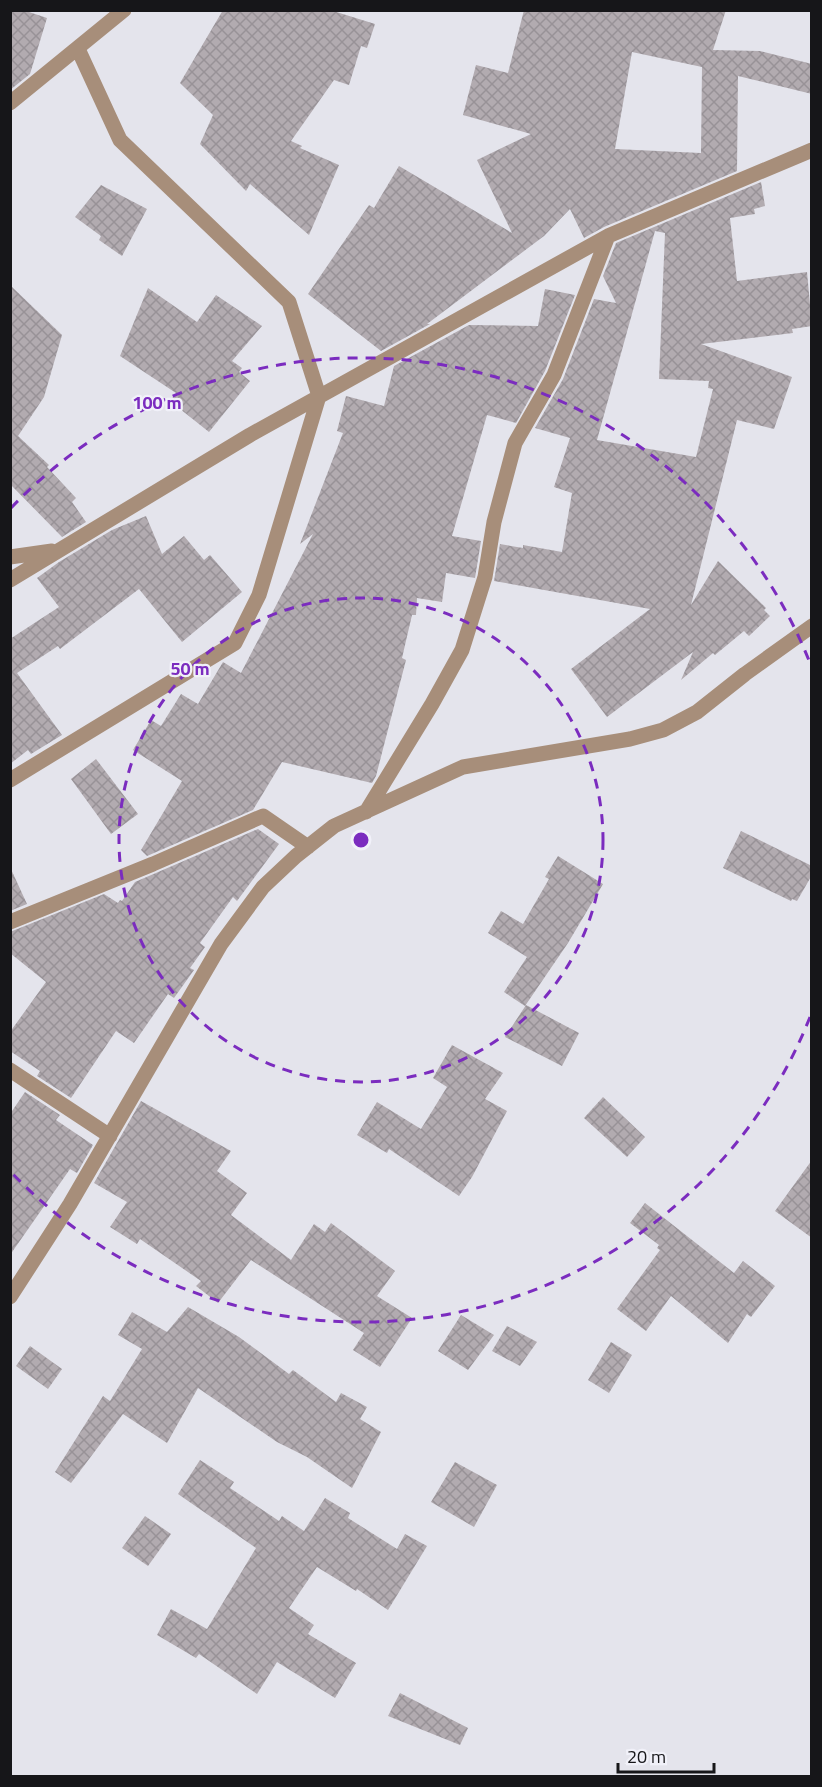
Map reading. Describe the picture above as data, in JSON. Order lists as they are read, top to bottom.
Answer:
{
  "scale_bar": "20 m",
  "rings": ["100 m", "50 m"]
}
